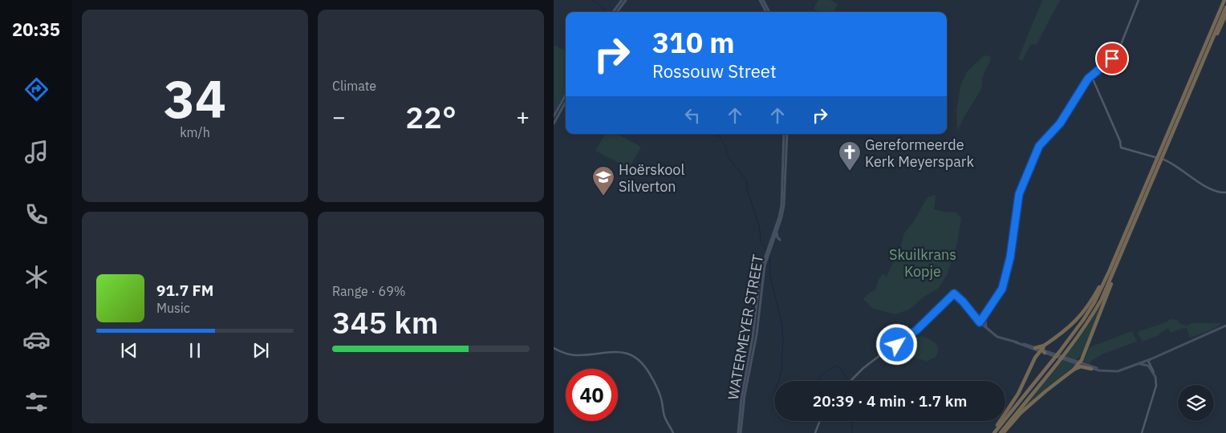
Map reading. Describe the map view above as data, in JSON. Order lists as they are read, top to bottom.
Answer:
{
  "streets": {
    "main road": ["WATERMEYER STREET"]
  },
  "parks": ["Skuilkrans Kopje"],
  "places": {
    "church": ["Gereformeerde Kerk Meyerspark"],
    "school or university": ["Hoërskool Silverton"]
  },
  "page": {
    "tabs": "20:35",
    "tile": [
      ["34", "km/h"],
      "Climate",
      ["Range · 69%", "345 km"]
    ],
    "turn": ["310 m", "Rossouw Street"],
    "heat": ["−", "22°", "+"],
    "song": ["91.7 FM", "Music"],
    "limit": "40",
    "trip": "20:39 · 4 min · 1.7 km"
  }
}
